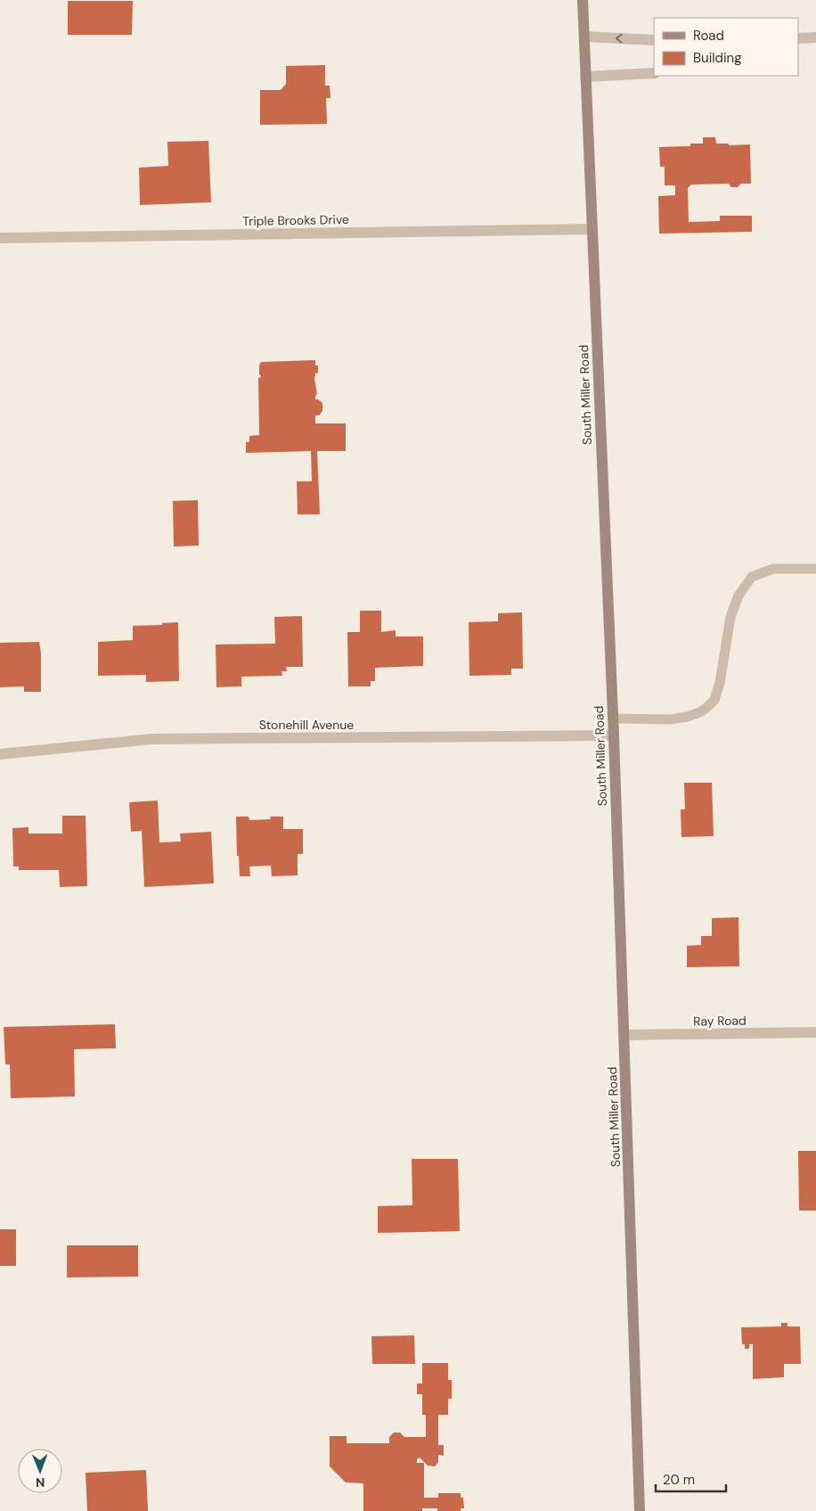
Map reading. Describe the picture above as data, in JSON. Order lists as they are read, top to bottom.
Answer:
{
  "streets": {
    "street": [
      "Triple Brooks Drive",
      "South Miller Road",
      "Stonehill Avenue",
      "Ray Road"
    ]
  },
  "crossings": [
    ["Triple Brooks Drive", "South Miller Road"],
    ["South Miller Road", "Stonehill Avenue"],
    ["South Miller Road", "Ray Road"]
  ],
  "legend": ["Road", "Building"],
  "scale_bar": "20 m",
  "north": "bottom"
}
